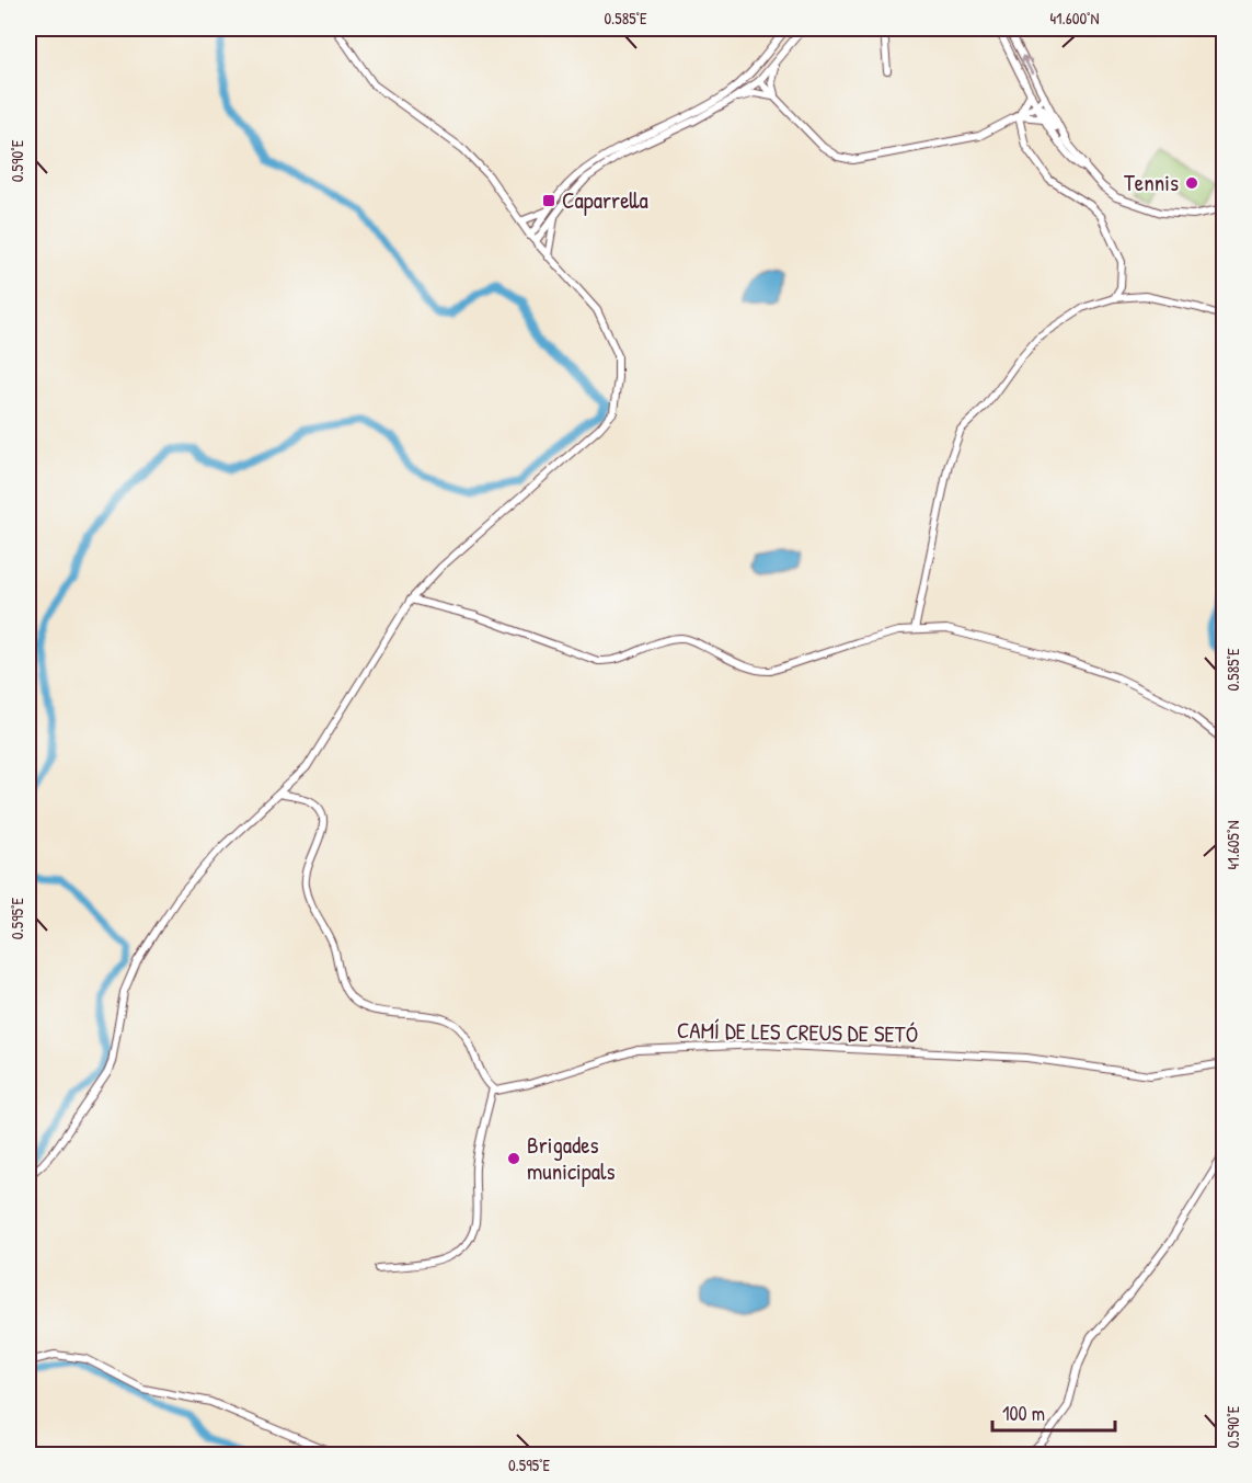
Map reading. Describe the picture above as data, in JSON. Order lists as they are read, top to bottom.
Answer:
{
  "streets": {
    "street": ["CAMÍ DE LES CREUS DE SETÓ"]
  },
  "places": {
    "other": ["Tennis", "Brigades municipals"],
    "transit": ["Caparrella"]
  },
  "scale_bar": "100 m",
  "coordinates": [
    "0.585°E",
    "41.600°N",
    "0.590°E",
    "41.605°N",
    "0.595°E"
  ]
}
